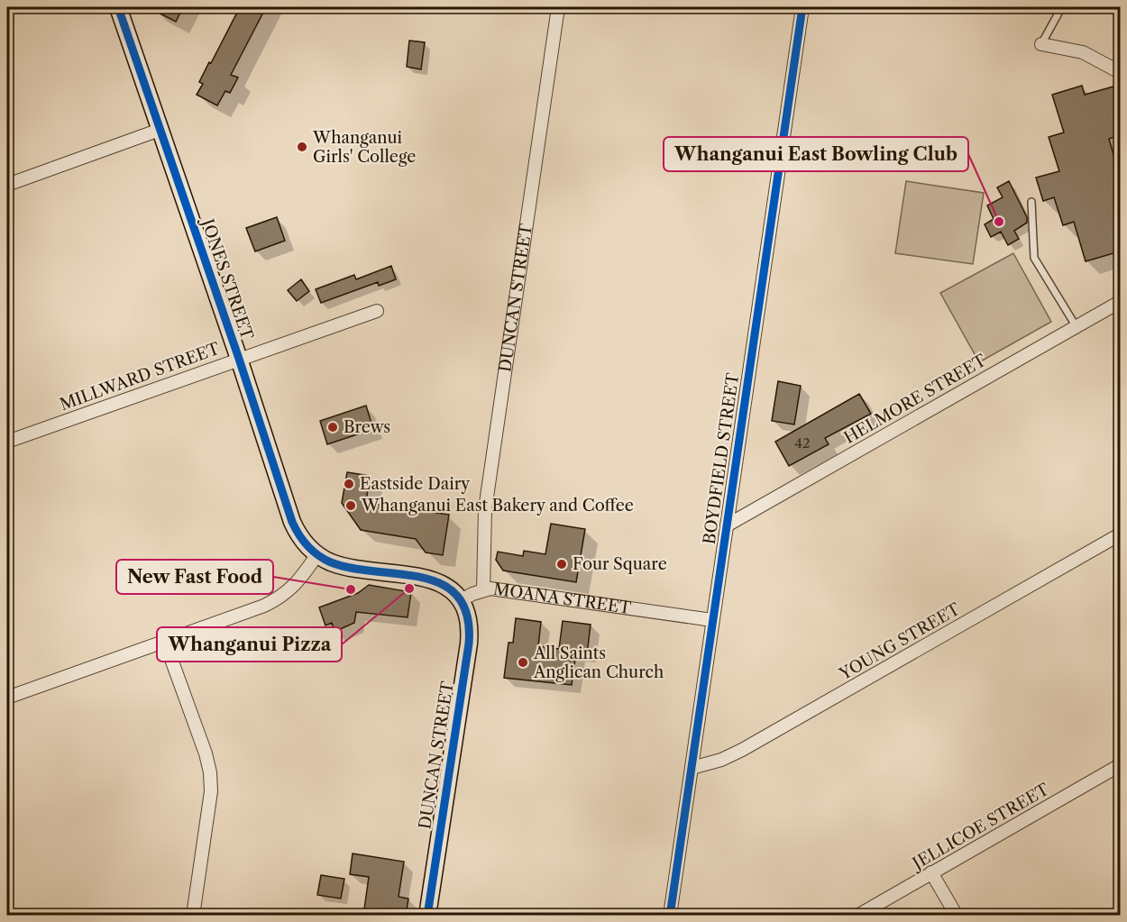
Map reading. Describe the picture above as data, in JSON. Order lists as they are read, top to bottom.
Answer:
{
  "streets": {
    "main road": ["JONES STREET", "DUNCAN STREET"],
    "street": [
      "MILLWARD STREET",
      "HELMORE STREET",
      "BOYDFIELD STREET",
      "MOANA STREET",
      "YOUNG STREET",
      "JELLICOE STREET"
    ]
  },
  "crossings": [
    ["JONES STREET", "MILLWARD STREET"],
    ["DUNCAN STREET", "MOANA STREET"],
    ["HELMORE STREET", "BOYDFIELD STREET"],
    ["BOYDFIELD STREET", "MOANA STREET"],
    ["BOYDFIELD STREET", "YOUNG STREET"]
  ],
  "places": [
    "Whanganui Girls' College",
    "Whanganui East Bowling Club",
    "Brews",
    "Eastside Dairy",
    "Whanganui East Bakery and Coffee",
    "Four Square",
    "Whanganui Pizza",
    "New Fast Food",
    "All Saints Anglican Church"
  ],
  "house_numbers": ["42"]
}
